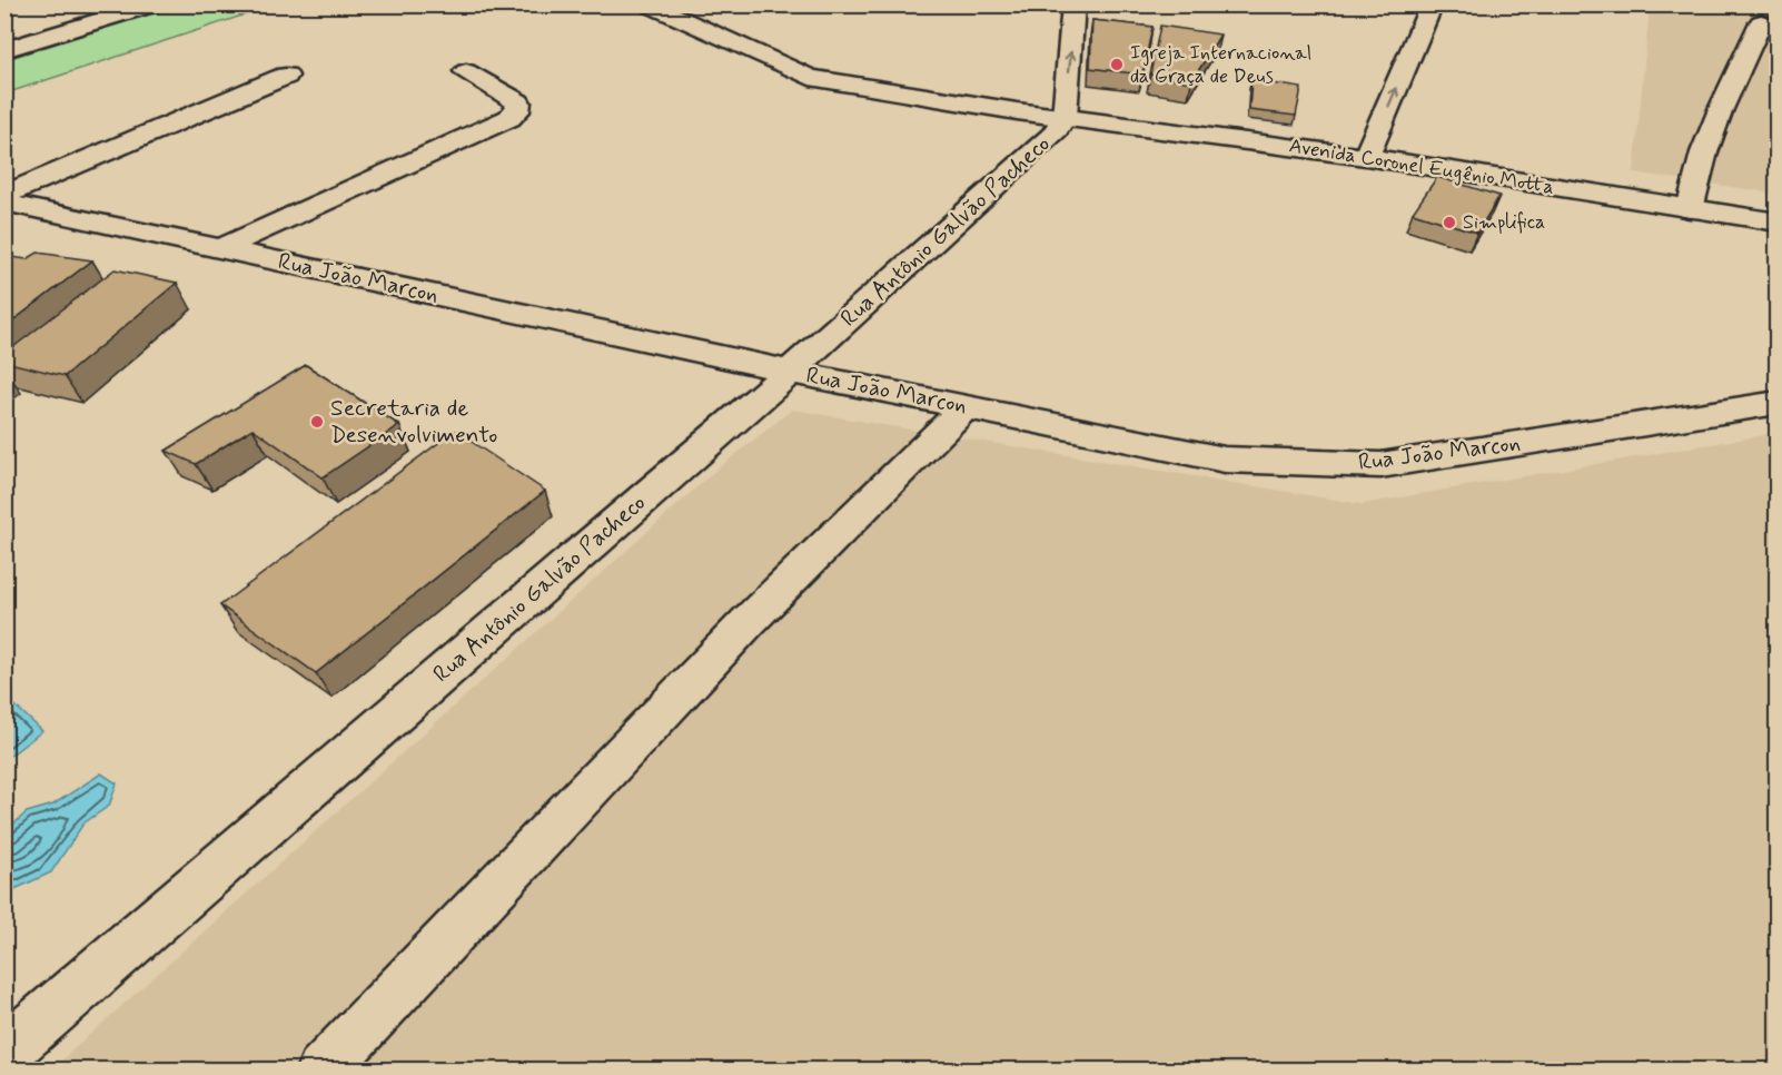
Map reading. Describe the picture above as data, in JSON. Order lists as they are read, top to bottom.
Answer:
{
  "streets": {
    "street": ["Avenida Coronel Eugênio Motta", "Rua Antônio Galvão Pacheco", "Rua João Marcon"]
  },
  "crossings": [
    ["Avenida Coronel Eugênio Motta", "Rua Antônio Galvão Pacheco"],
    ["Rua Antônio Galvão Pacheco", "Rua João Marcon"]
  ],
  "places": ["Igreja Internacional da Graça de Deus", "Simplifica", "Secretaria de Desenvolvimento"]
}
